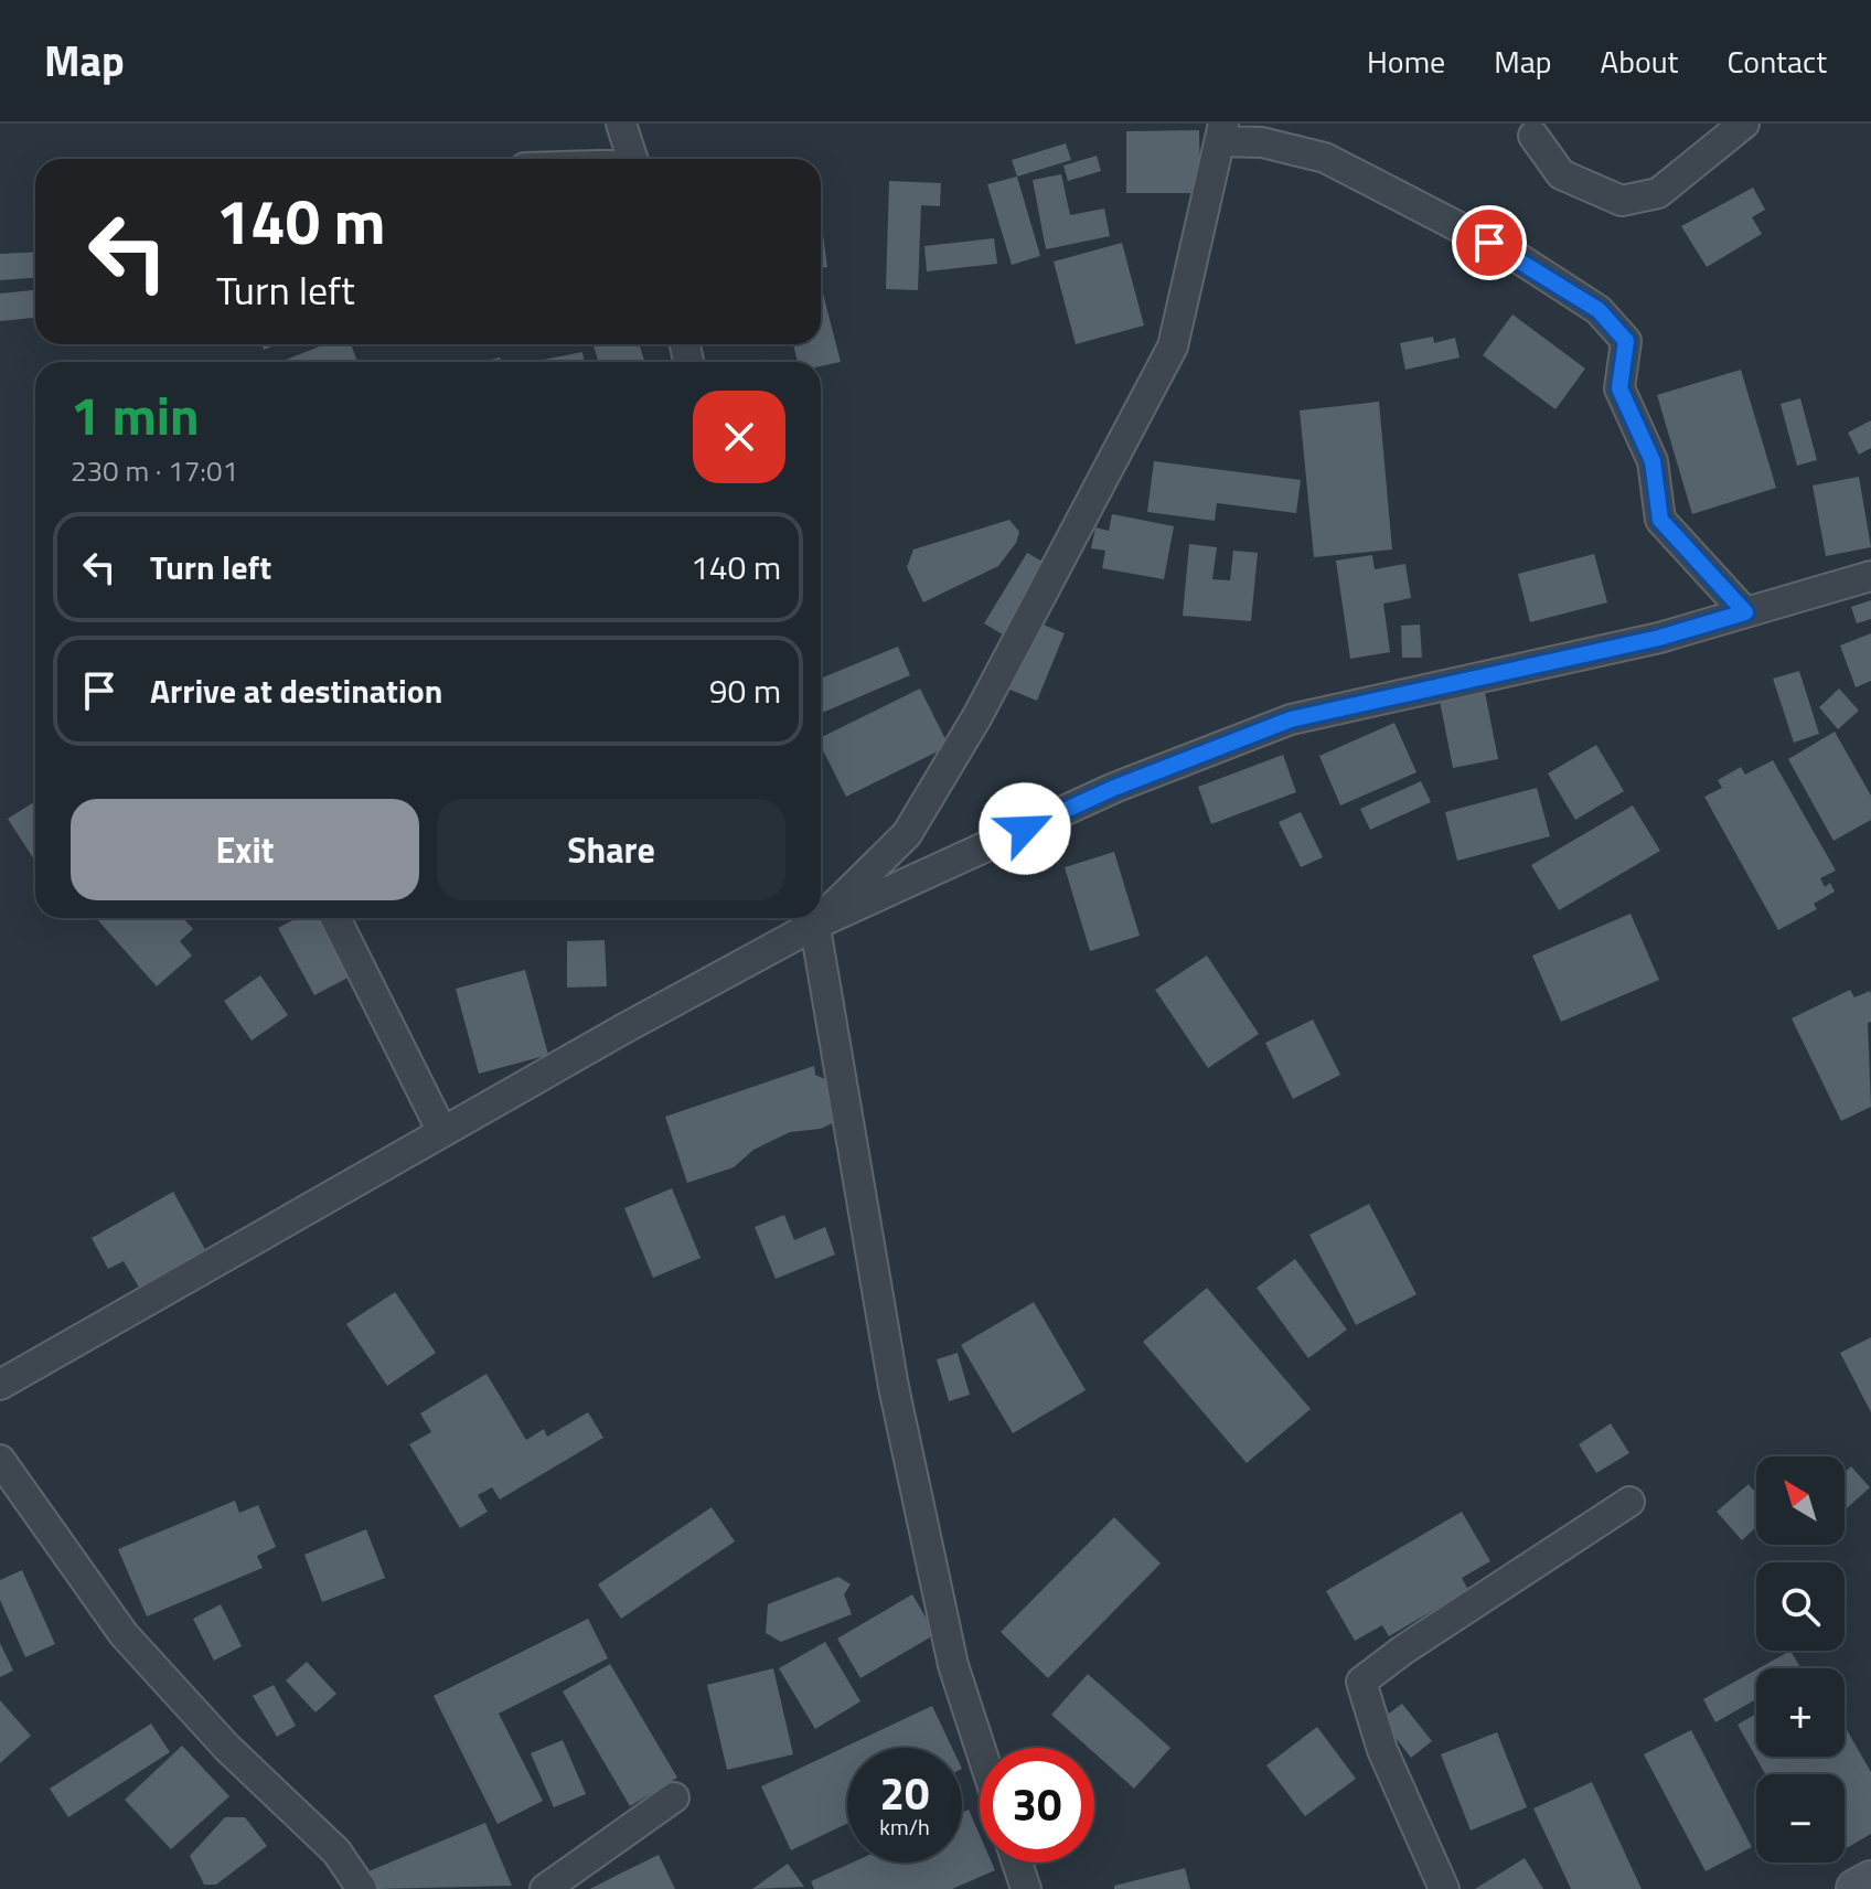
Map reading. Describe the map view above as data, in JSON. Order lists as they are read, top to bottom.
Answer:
{
  "north": "top left",
  "page": {
    "header": "Map",
    "nav": [
      "Home",
      "Map",
      "About",
      "Contact"
    ],
    "turn": ["140 m", "Turn left"],
    "heading": ["1 min", "230 m · 17:01"],
    "list": [
      {
        "name": "Turn left",
        "value": "140 m"
      },
      {
        "name": "Arrive at destination",
        "value": "90 m"
      }
    ],
    "buttons": ["Exit", "Share"],
    "map_buttons": ["+", "−"],
    "speed": "20 km/h",
    "limit": "30"
  }
}
